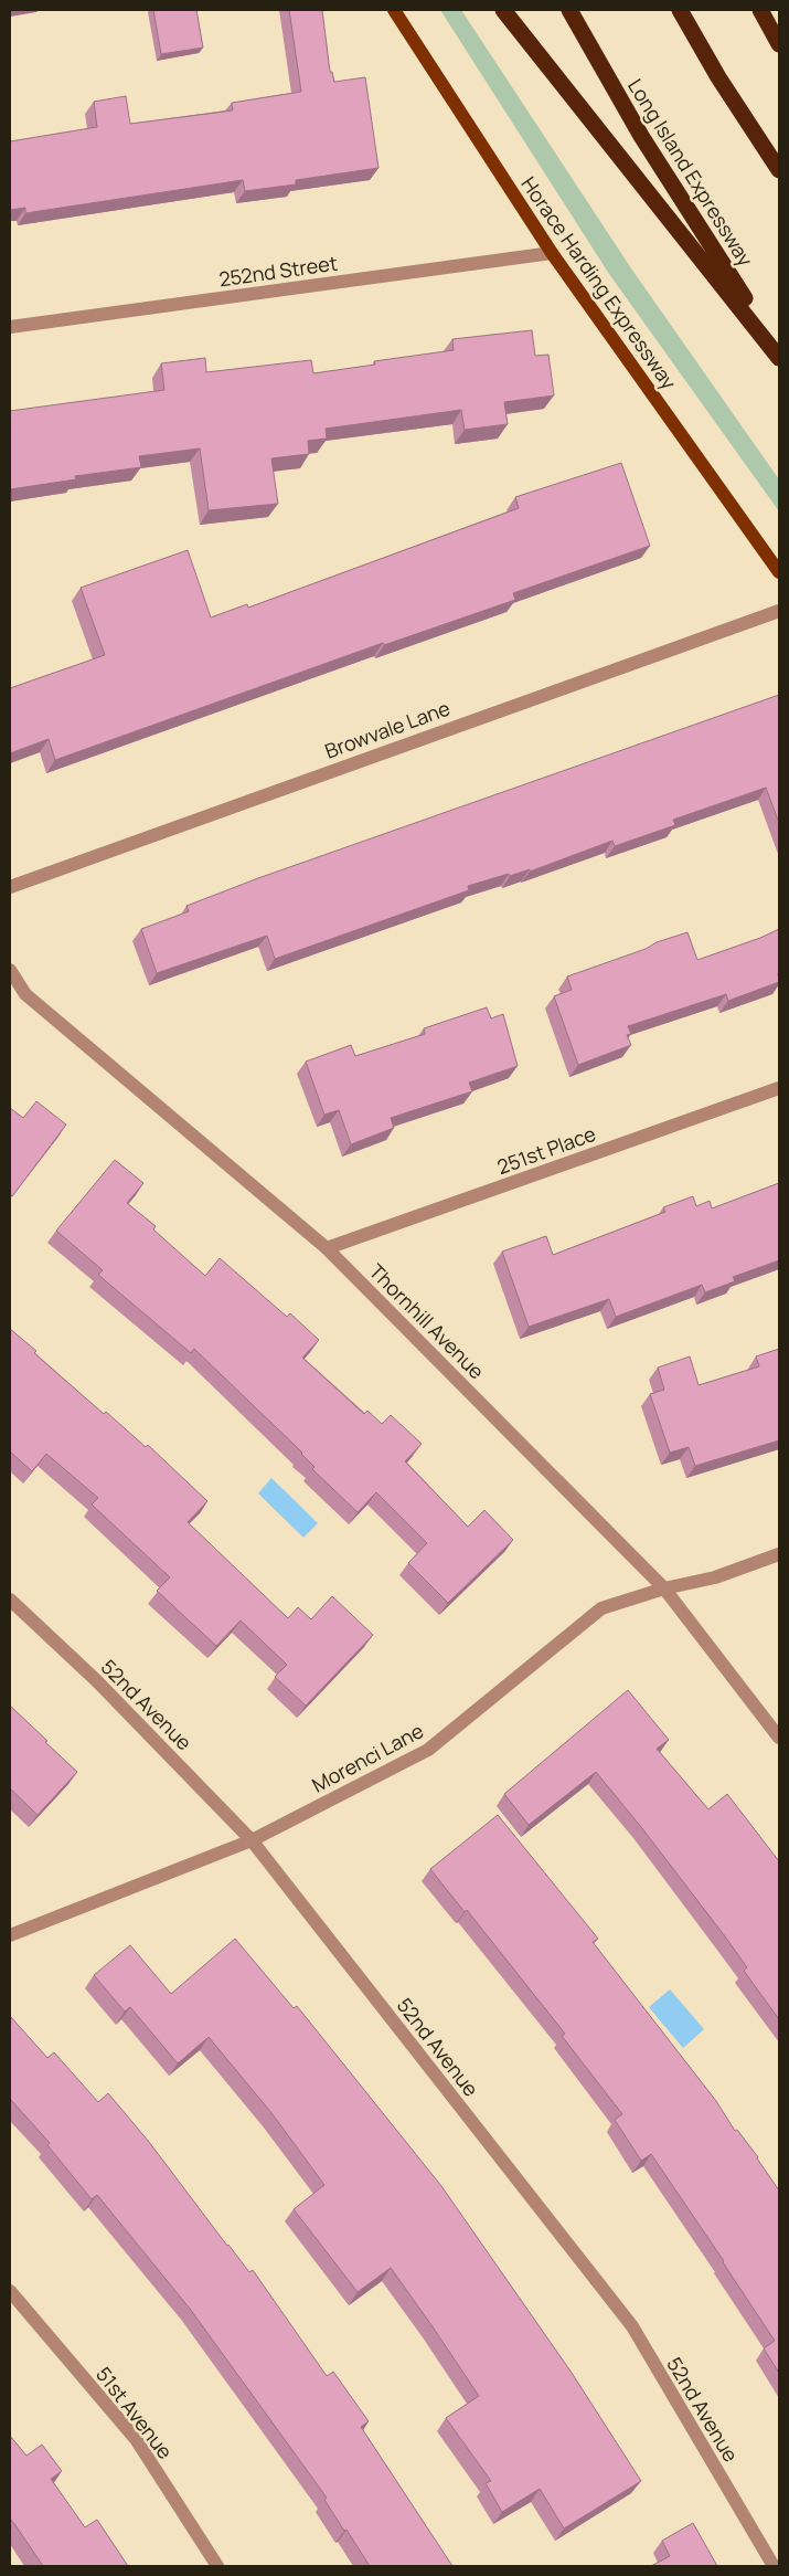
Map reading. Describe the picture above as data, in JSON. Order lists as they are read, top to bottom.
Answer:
{
  "streets": {
    "highway": ["Long Island Expressway"],
    "main road": ["Horace Harding Expressway"],
    "street": [
      "252nd Street",
      "Browvale Lane",
      "251st Place",
      "Thornhill Avenue",
      "52nd Avenue",
      "Morenci Lane",
      "51st Avenue"
    ]
  },
  "crossings": [
    ["252nd Street", "Horace Harding Expressway"],
    ["251st Place", "Thornhill Avenue"],
    ["Thornhill Avenue", "Morenci Lane"],
    ["52nd Avenue", "Morenci Lane"]
  ]
}
